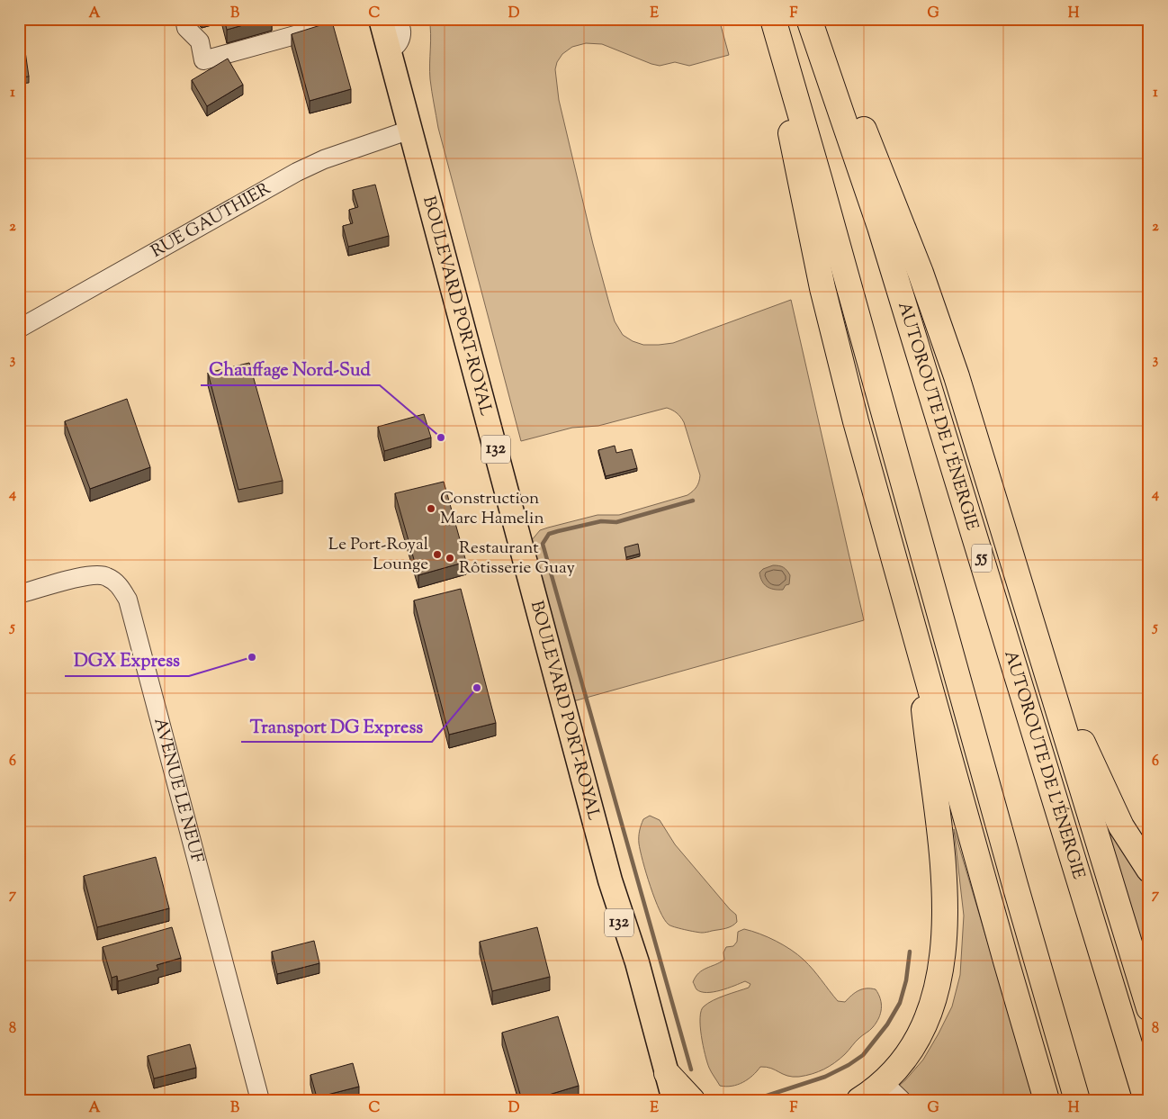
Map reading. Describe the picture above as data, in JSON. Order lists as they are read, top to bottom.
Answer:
{
  "streets": {
    "highway": ["AUTOROUTE DE L'ÉNERGIE", "55"],
    "main road": ["BOULEVARD PORT-ROYAL", "132"],
    "street": ["RUE GAUTHIER", "AVENUE LE NEUF"]
  },
  "crossings": [
    ["RUE GAUTHIER", "BOULEVARD PORT-ROYAL"]
  ],
  "places": [
    "Chauffage Nord-Sud",
    "Construction Marc Hamelin",
    "Le Port-Royal Lounge",
    "Restaurant Rôtisserie Guay",
    "DGX Express",
    "Transport DG Express"
  ],
  "grid": {
    "columns": [
      "A",
      "B",
      "C",
      "D",
      "E",
      "F",
      "G",
      "H"
    ],
    "rows": [
      "1",
      "2",
      "3",
      "4",
      "5",
      "6",
      "7",
      "8"
    ]
  }
}
